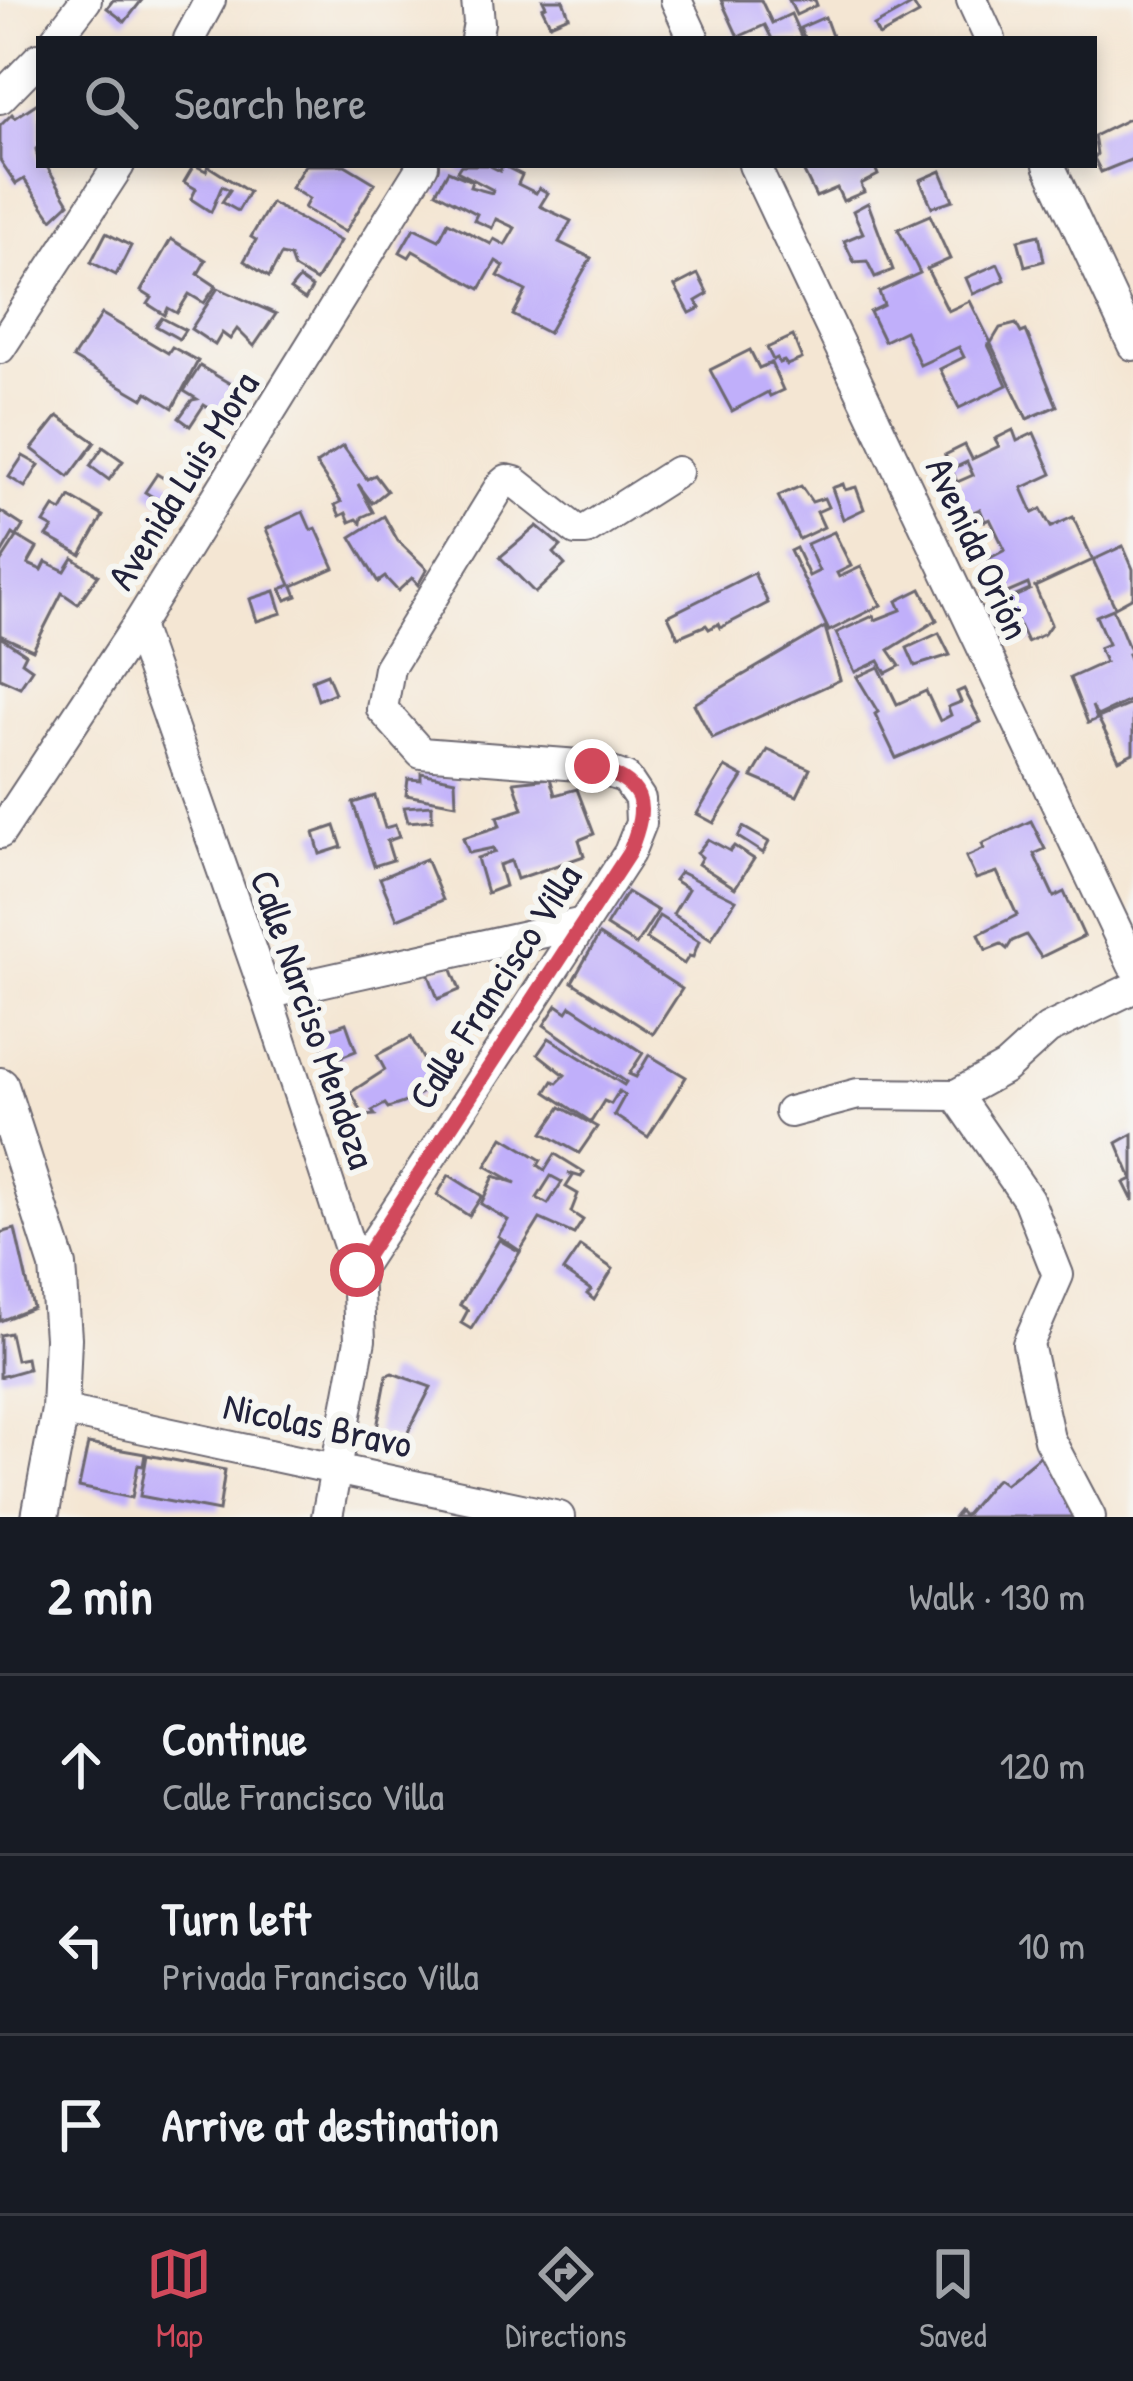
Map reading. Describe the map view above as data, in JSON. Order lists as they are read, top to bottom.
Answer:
{
  "streets": {
    "street": [
      "Avenida Luis Mora",
      "Avenida Orión",
      "Calle Francisco Villa",
      "Calle Narciso Mendoza",
      "Nicolas Bravo"
    ]
  },
  "crossings": [
    ["Avenida Luis Mora", "Calle Narciso Mendoza"],
    ["Calle Francisco Villa", "Calle Narciso Mendoza"],
    ["Calle Narciso Mendoza", "Nicolas Bravo"]
  ],
  "page": {
    "search": "Search here",
    "heading": ["2 min", "Walk · 130 m"],
    "list": [
      ["Continue", "Calle Francisco Villa", "120 m"],
      ["Turn left", "Privada Francisco Villa", "10 m"],
      "Arrive at destination"
    ],
    "nav": ["Map", "Directions", "Saved"]
  }
}
